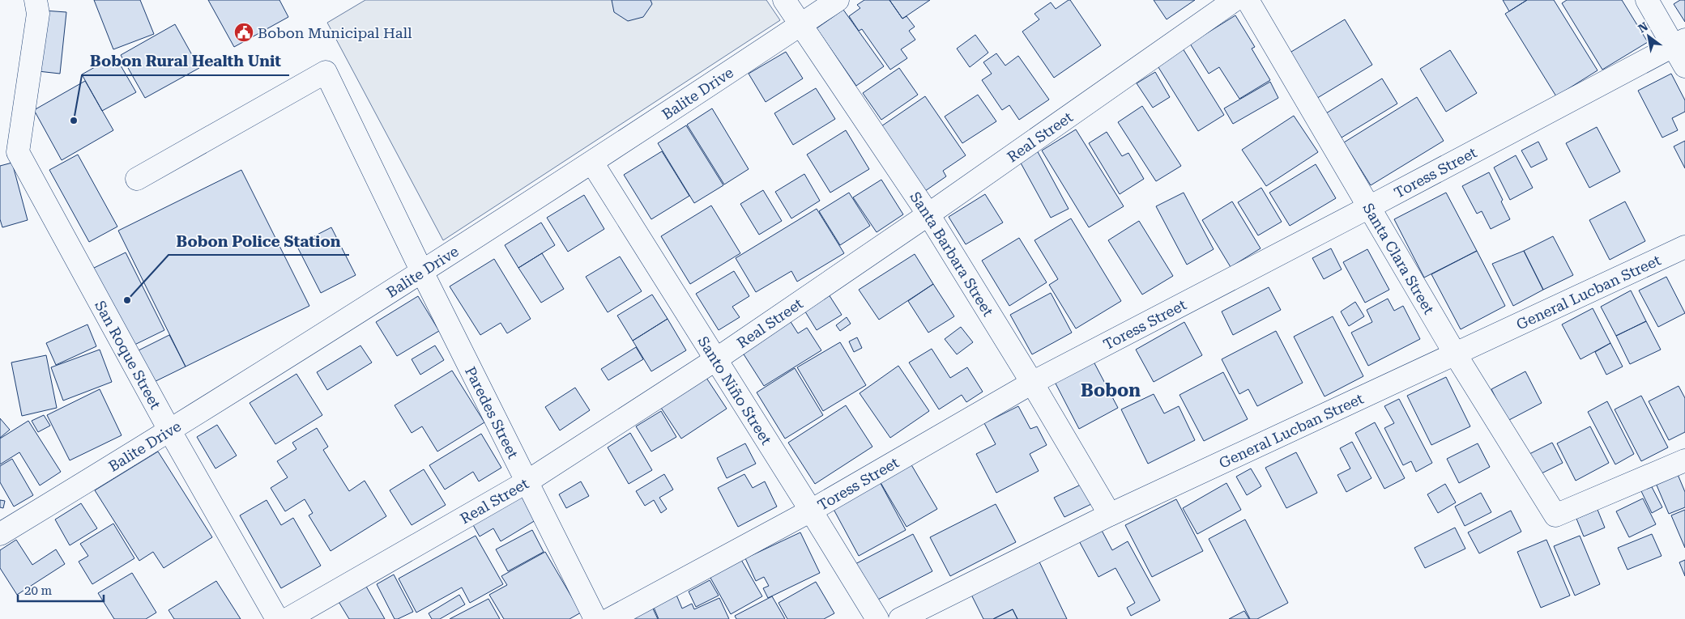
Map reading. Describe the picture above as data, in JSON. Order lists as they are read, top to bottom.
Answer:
{
  "streets": {
    "street": [
      "Balite Drive",
      "Real Street",
      "Toress Street",
      "Santa Barbara Street",
      "Santa Clara Street",
      "General Lucban Street",
      "San Roque Street",
      "Santo Niño Street",
      "Paredes Street"
    ]
  },
  "crossings": [
    ["Balite Drive", "Santa Barbara Street"],
    ["Balite Drive", "San Roque Street"],
    ["Balite Drive", "Santo Niño Street"],
    ["Balite Drive", "Paredes Street"],
    ["Real Street", "Santa Barbara Street"],
    ["Real Street", "Santo Niño Street"],
    ["Real Street", "Paredes Street"],
    ["Toress Street", "Santa Barbara Street"],
    ["Toress Street", "Santa Clara Street"],
    ["Toress Street", "Santo Niño Street"],
    ["Santa Barbara Street", "General Lucban Street"],
    ["Santa Clara Street", "General Lucban Street"]
  ],
  "districts": ["Bobon"],
  "places": {
    "public building": ["Bobon Municipal Hall"],
    "other": ["Bobon Rural Health Unit", "Bobon Police Station"]
  },
  "scale_bar": "20 m",
  "north": "top left"
}
